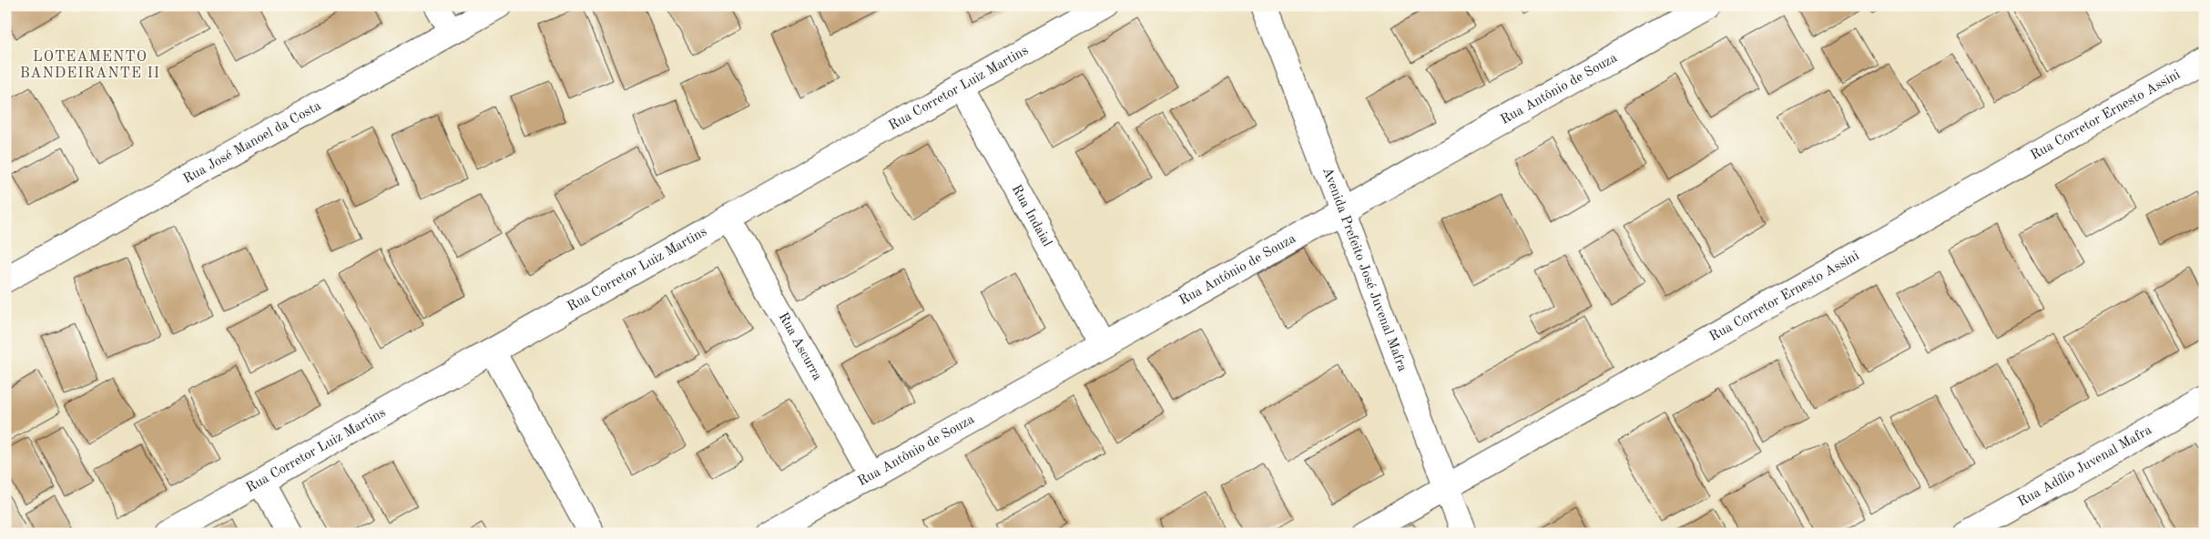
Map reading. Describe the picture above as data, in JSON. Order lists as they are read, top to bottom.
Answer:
{
  "streets": {
    "street": [
      "Rua Corretor Luiz Martins",
      "Rua Antônio de Souza",
      "Rua Corretor Ernesto Assini",
      "Rua José Manoel da Costa",
      "Rua Indaial",
      "Avenida Prefeito José Juvenal Mafra",
      "Rua Ascurra",
      "Rua Adílio Juvenal Mafra"
    ]
  },
  "crossings": [
    ["Rua Corretor Luiz Martins", "Rua Indaial"],
    ["Rua Corretor Luiz Martins", "Rua Ascurra"],
    ["Rua Antônio de Souza", "Rua Indaial"],
    ["Rua Antônio de Souza", "Avenida Prefeito José Juvenal Mafra"],
    ["Rua Antônio de Souza", "Rua Ascurra"],
    ["Rua Corretor Ernesto Assini", "Avenida Prefeito José Juvenal Mafra"]
  ],
  "districts": ["LOTEAMENTO BANDEIRANTE II"]
}
